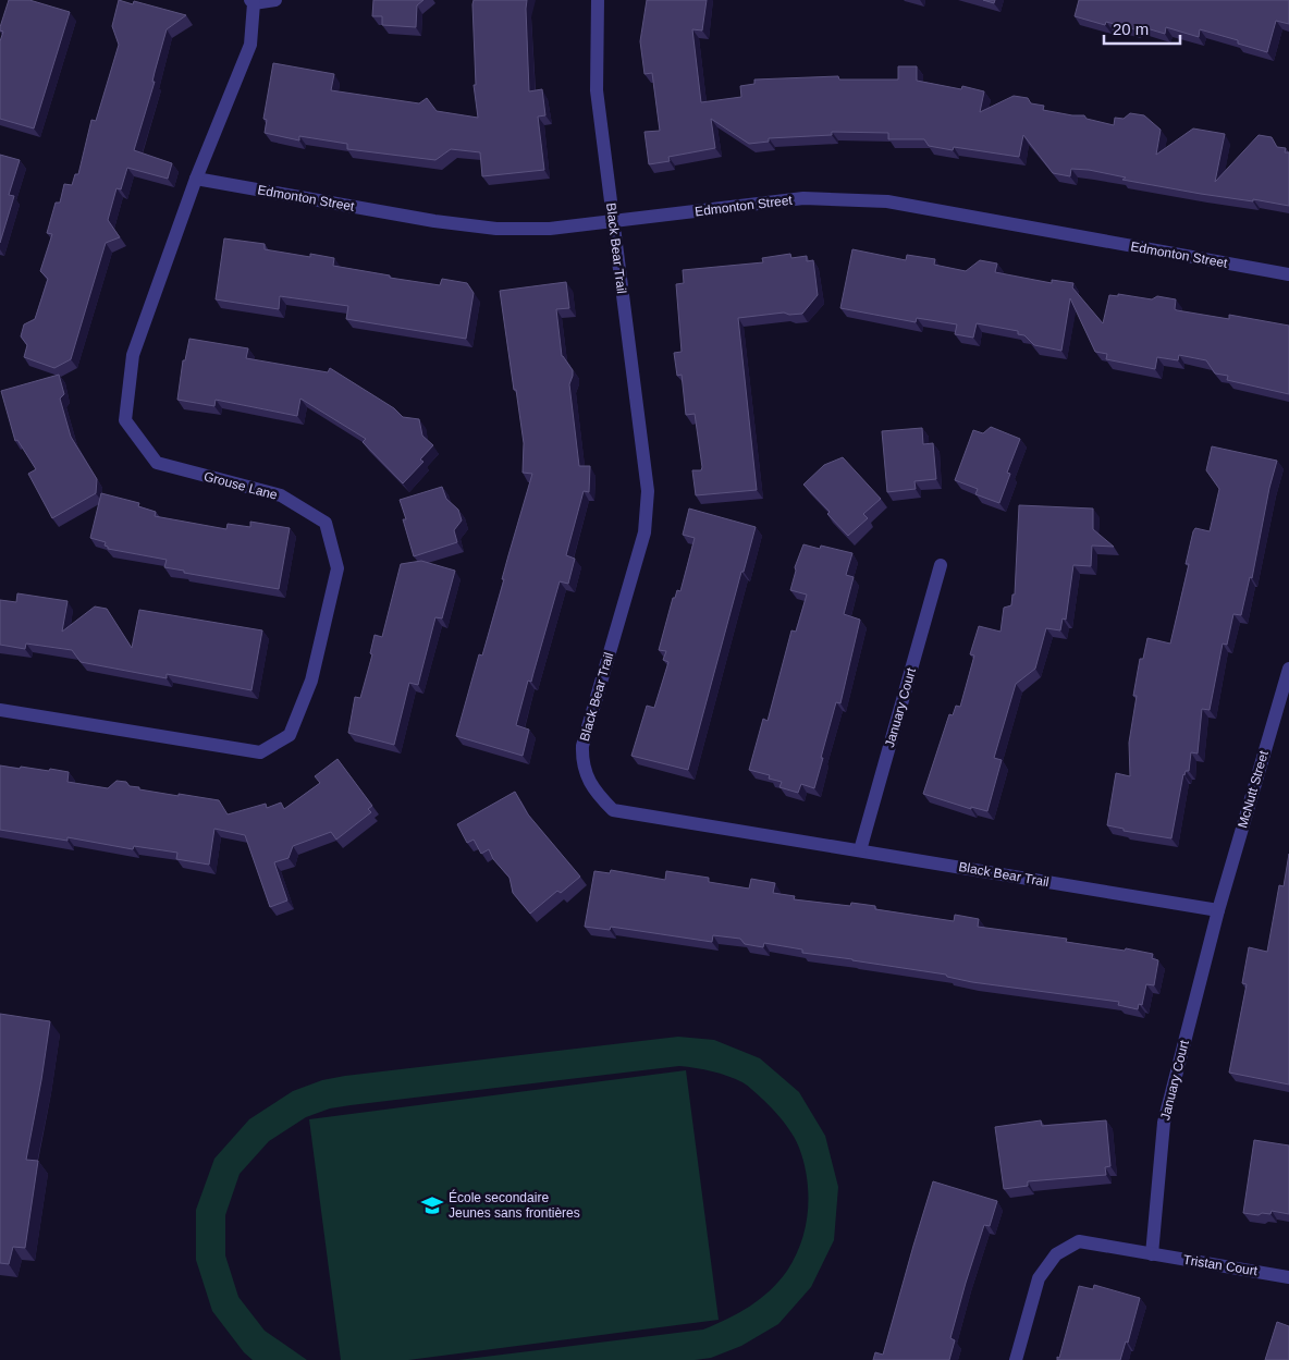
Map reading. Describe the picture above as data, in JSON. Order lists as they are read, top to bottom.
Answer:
{
  "streets": {
    "street": [
      "Edmonton Street",
      "Black Bear Trail",
      "Grouse Lane",
      "January Court",
      "McNutt Street",
      "Tristan Court"
    ]
  },
  "crossings": [
    ["Edmonton Street", "Black Bear Trail"],
    ["Edmonton Street", "Grouse Lane"],
    ["Black Bear Trail", "January Court"],
    ["Black Bear Trail", "McNutt Street"],
    ["January Court", "McNutt Street"],
    ["January Court", "Tristan Court"]
  ],
  "places": {
    "school or university": ["École secondaire Jeunes sans frontières"]
  },
  "scale_bar": "20 m"
}
